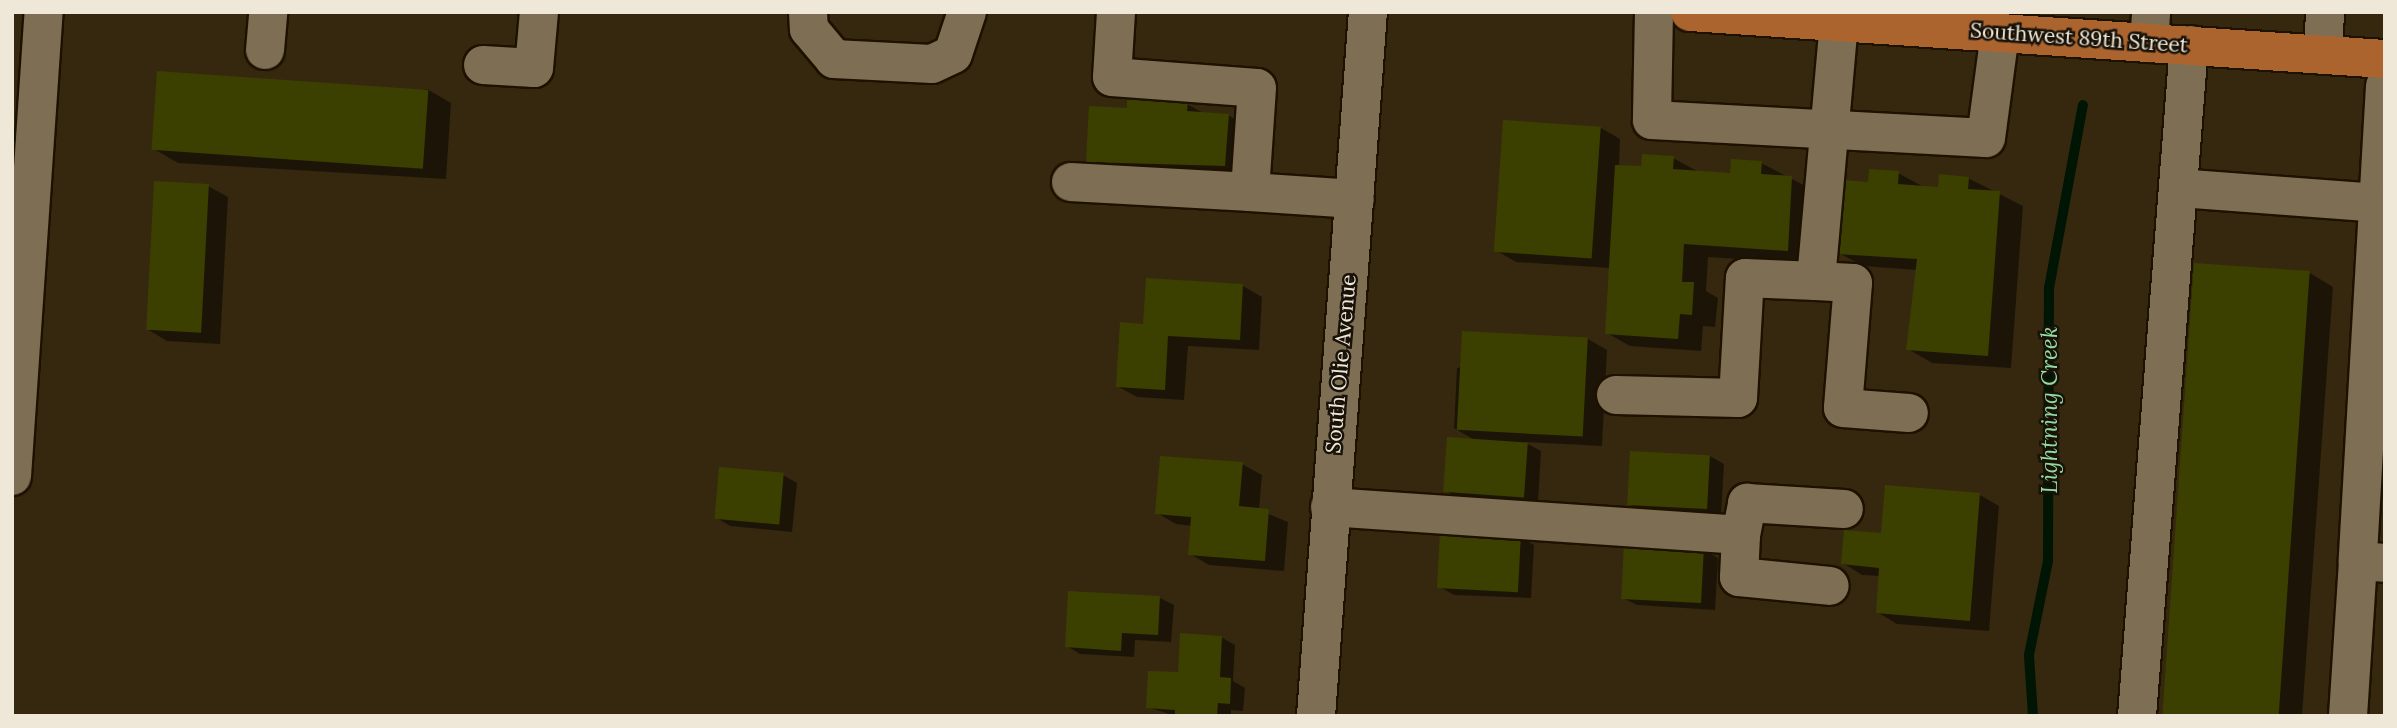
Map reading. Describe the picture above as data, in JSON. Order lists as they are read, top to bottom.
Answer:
{
  "streets": {
    "main road": ["Southwest 89th Street"],
    "street": ["South Olie Avenue"]
  },
  "water": ["Lightning Creek"]
}
